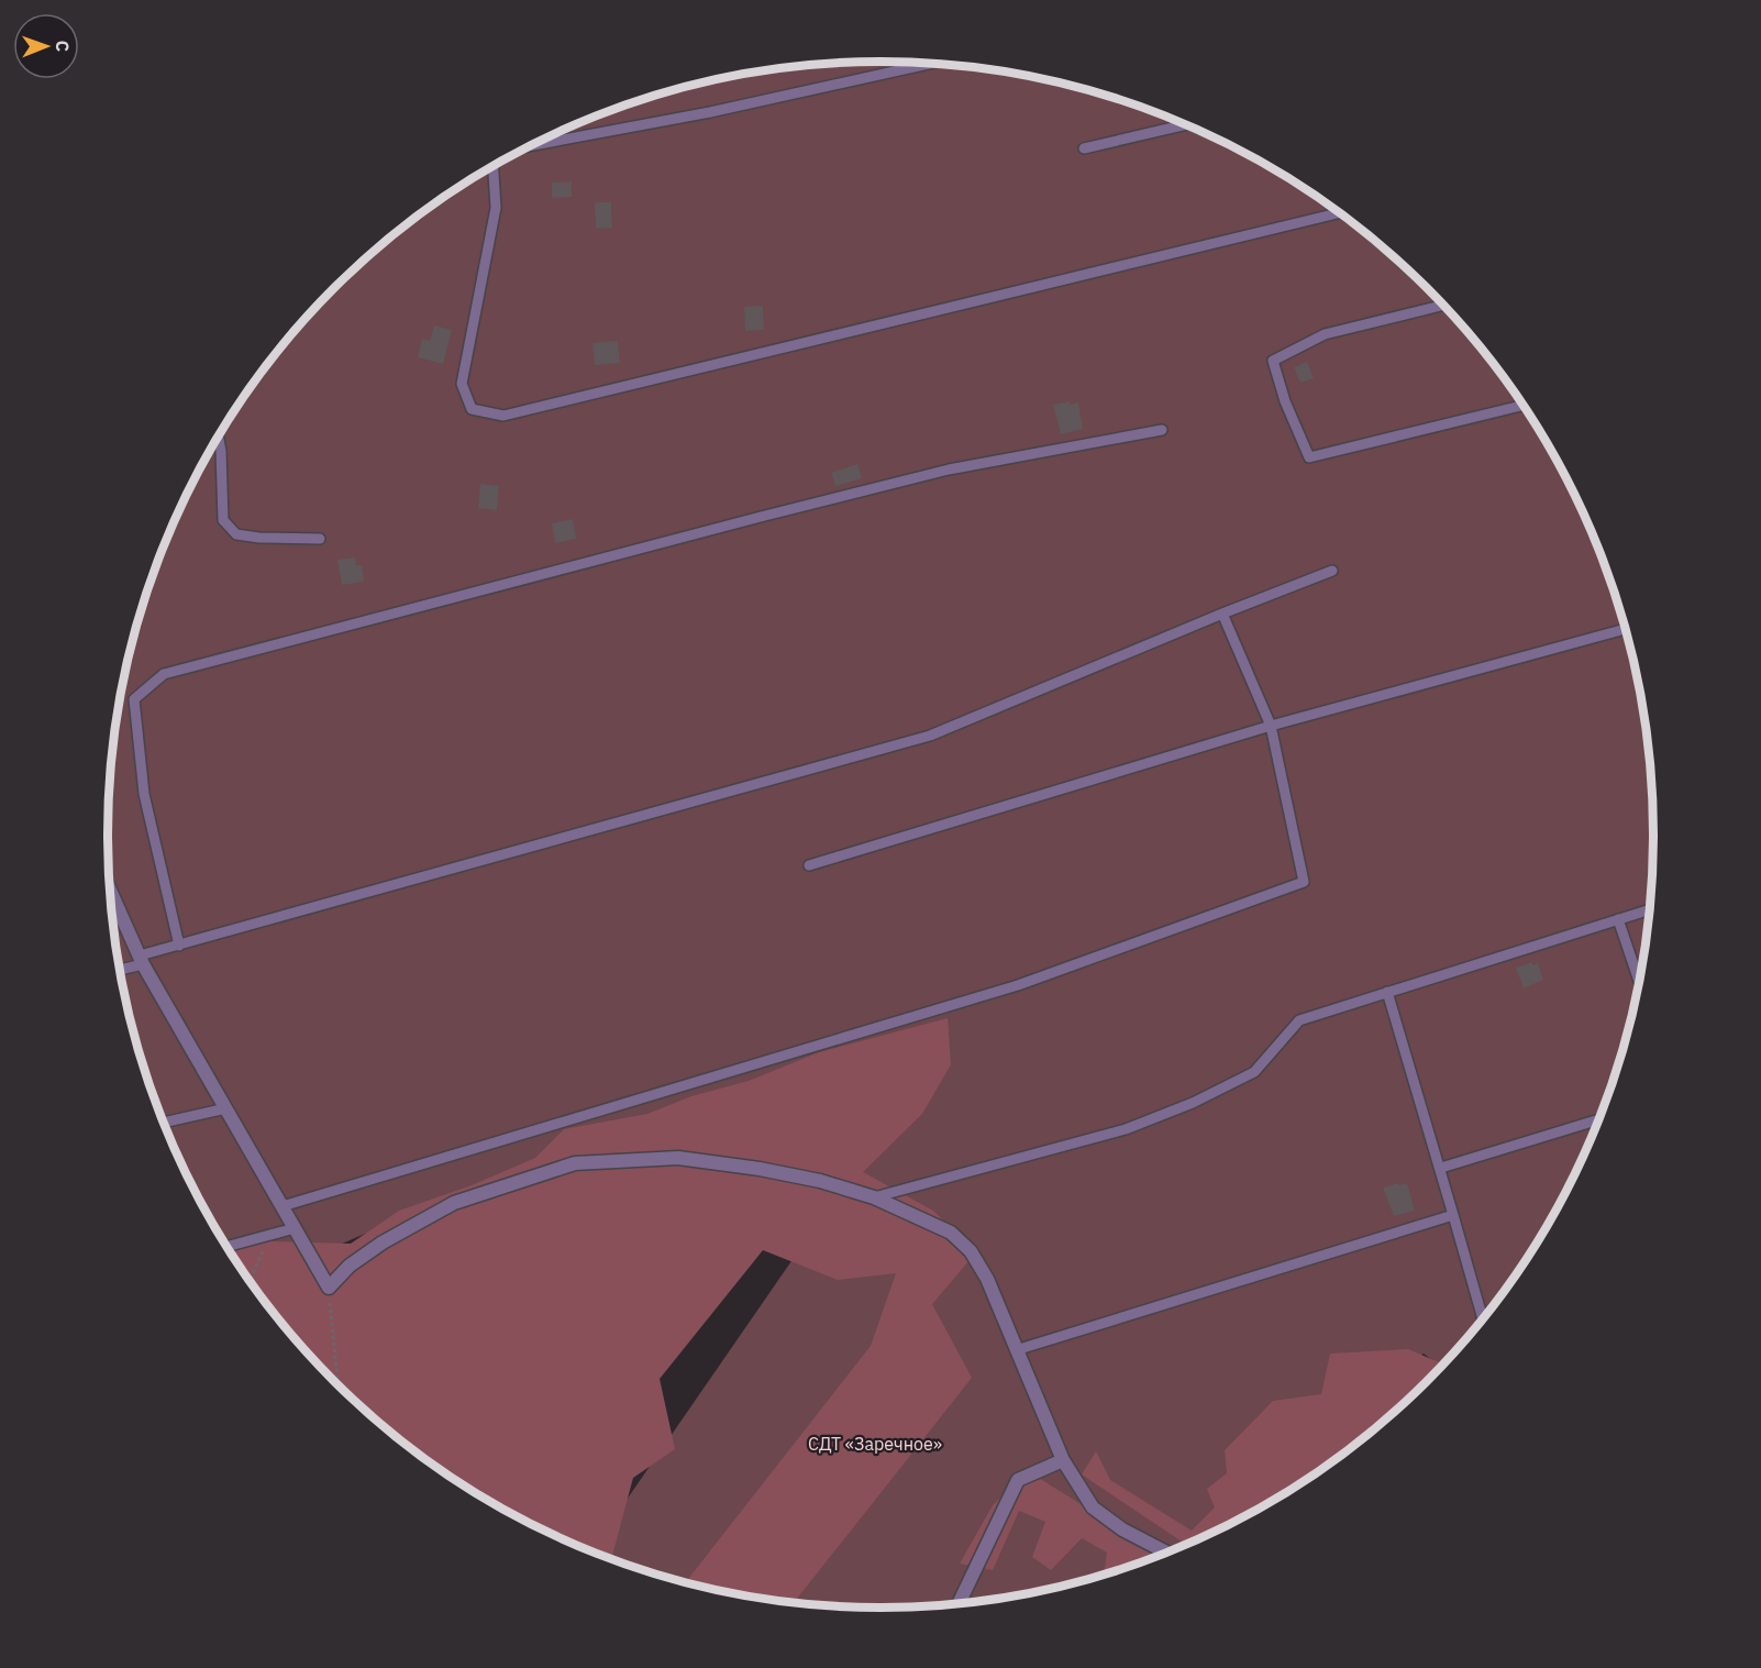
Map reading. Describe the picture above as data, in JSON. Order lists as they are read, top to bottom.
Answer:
{
  "parks": ["СДТ «Заречное»"],
  "north": "right"
}
